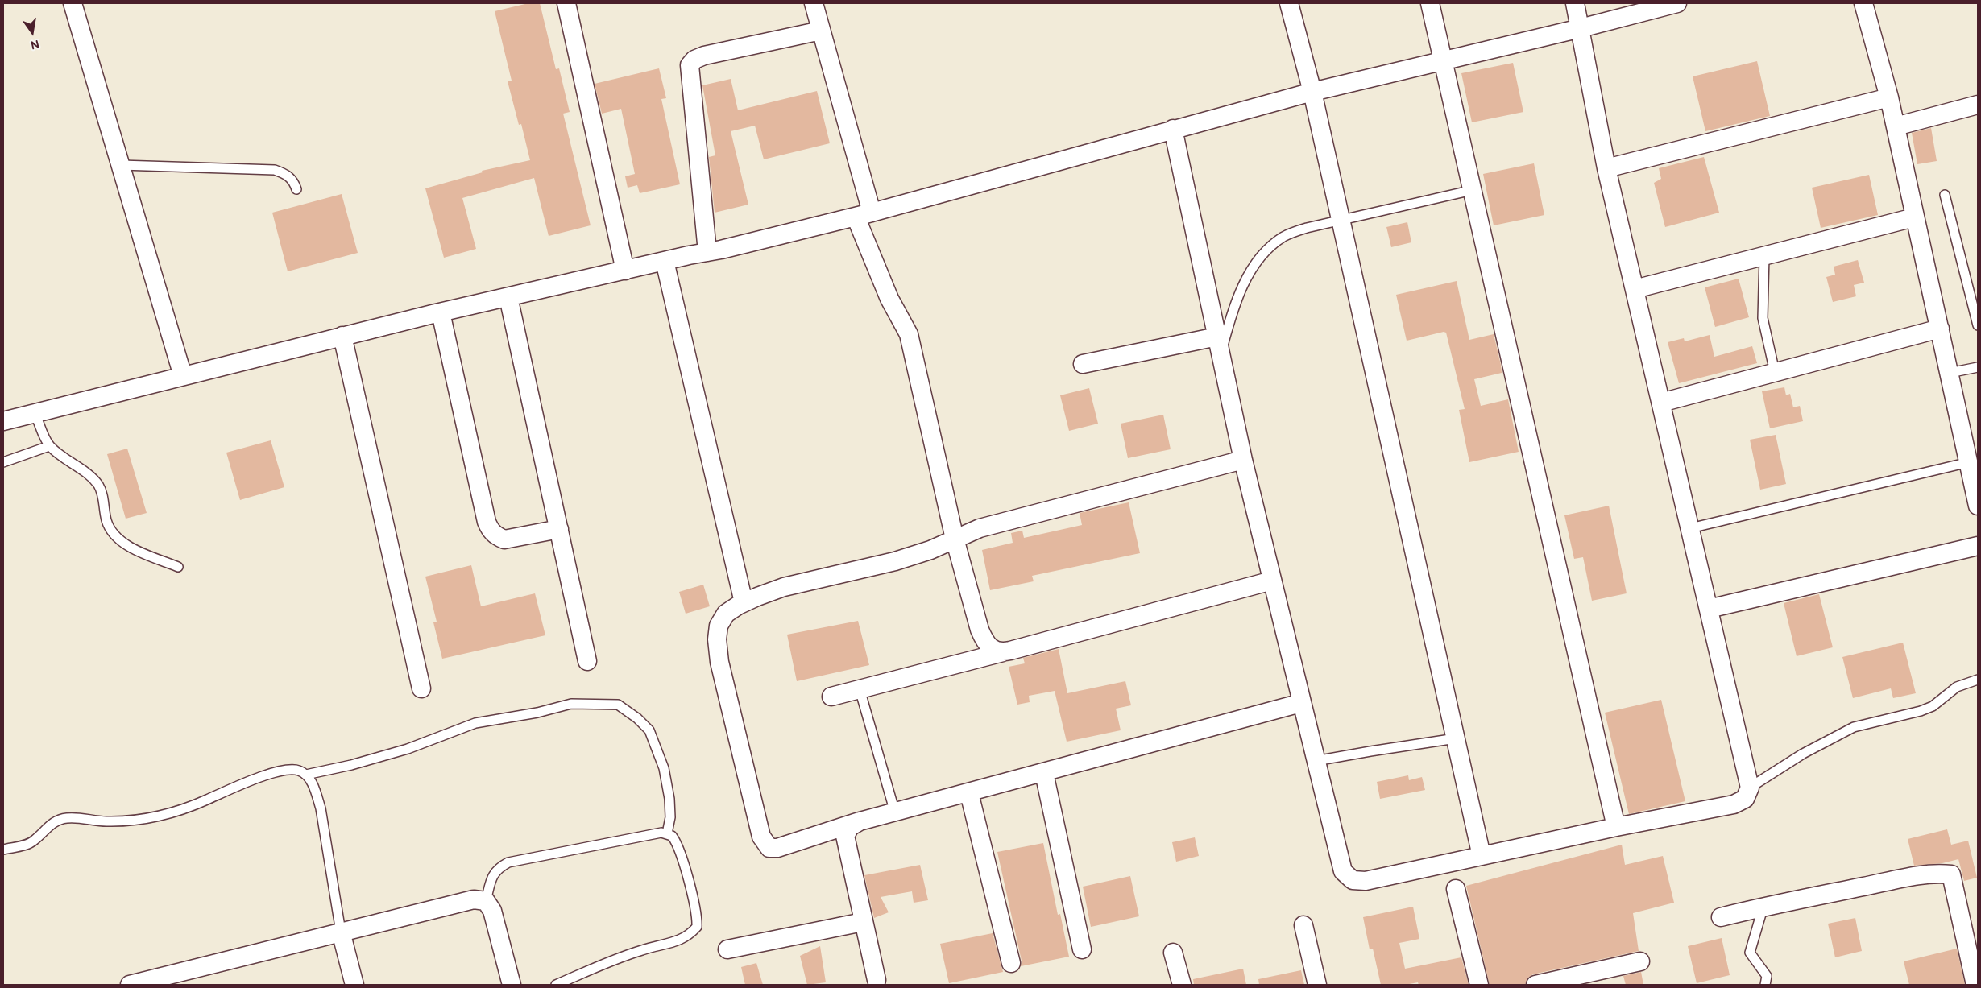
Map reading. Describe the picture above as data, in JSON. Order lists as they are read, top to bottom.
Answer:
{
  "north": "bottom"
}
